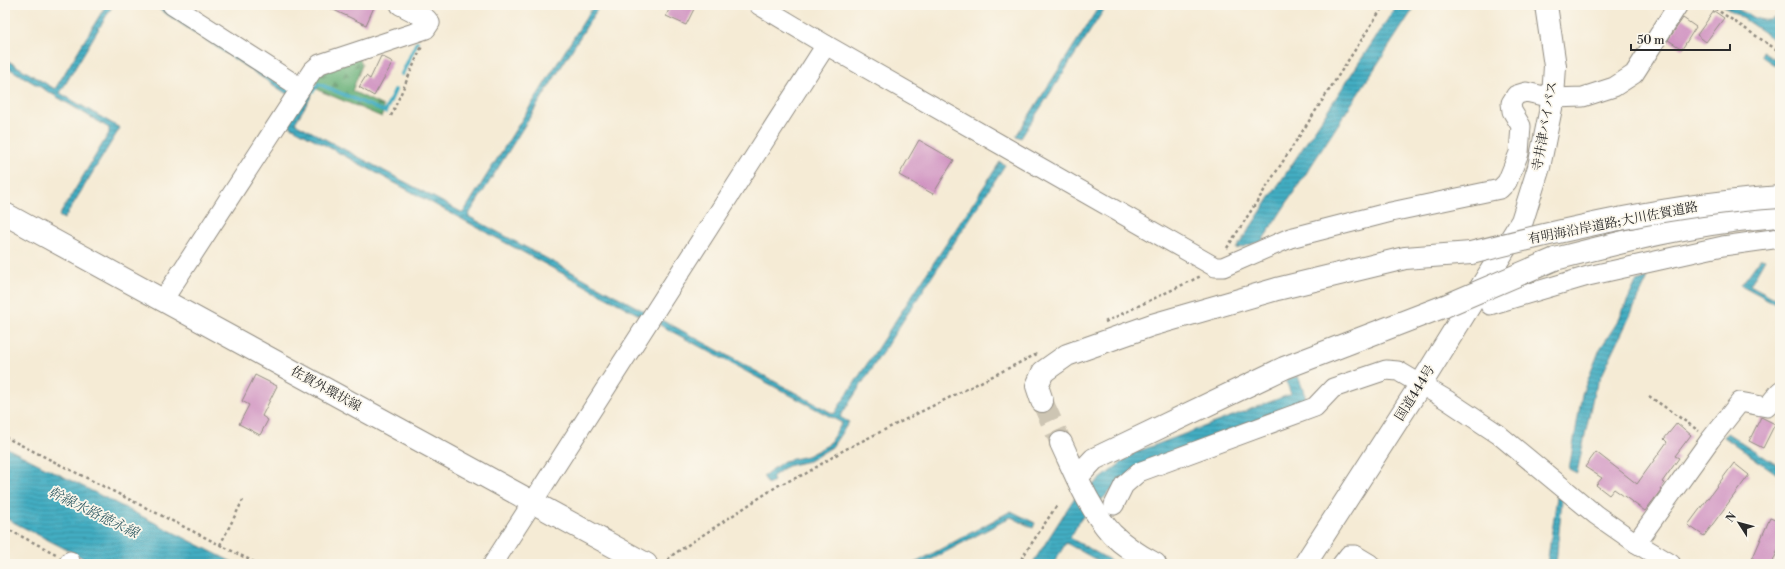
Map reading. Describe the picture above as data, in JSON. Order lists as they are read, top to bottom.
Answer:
{
  "streets": {
    "main road": [
      "寺井津バイパス",
      "有明海沿岸道路;大川佐賀道路",
      "佐賀外環状線",
      "国道444号"
    ]
  },
  "crossings": [
    ["寺井津バイパス", "国道444号"]
  ],
  "water": ["幹線水路徳永線"],
  "scale_bar": "50 m",
  "north": "top left"
}
